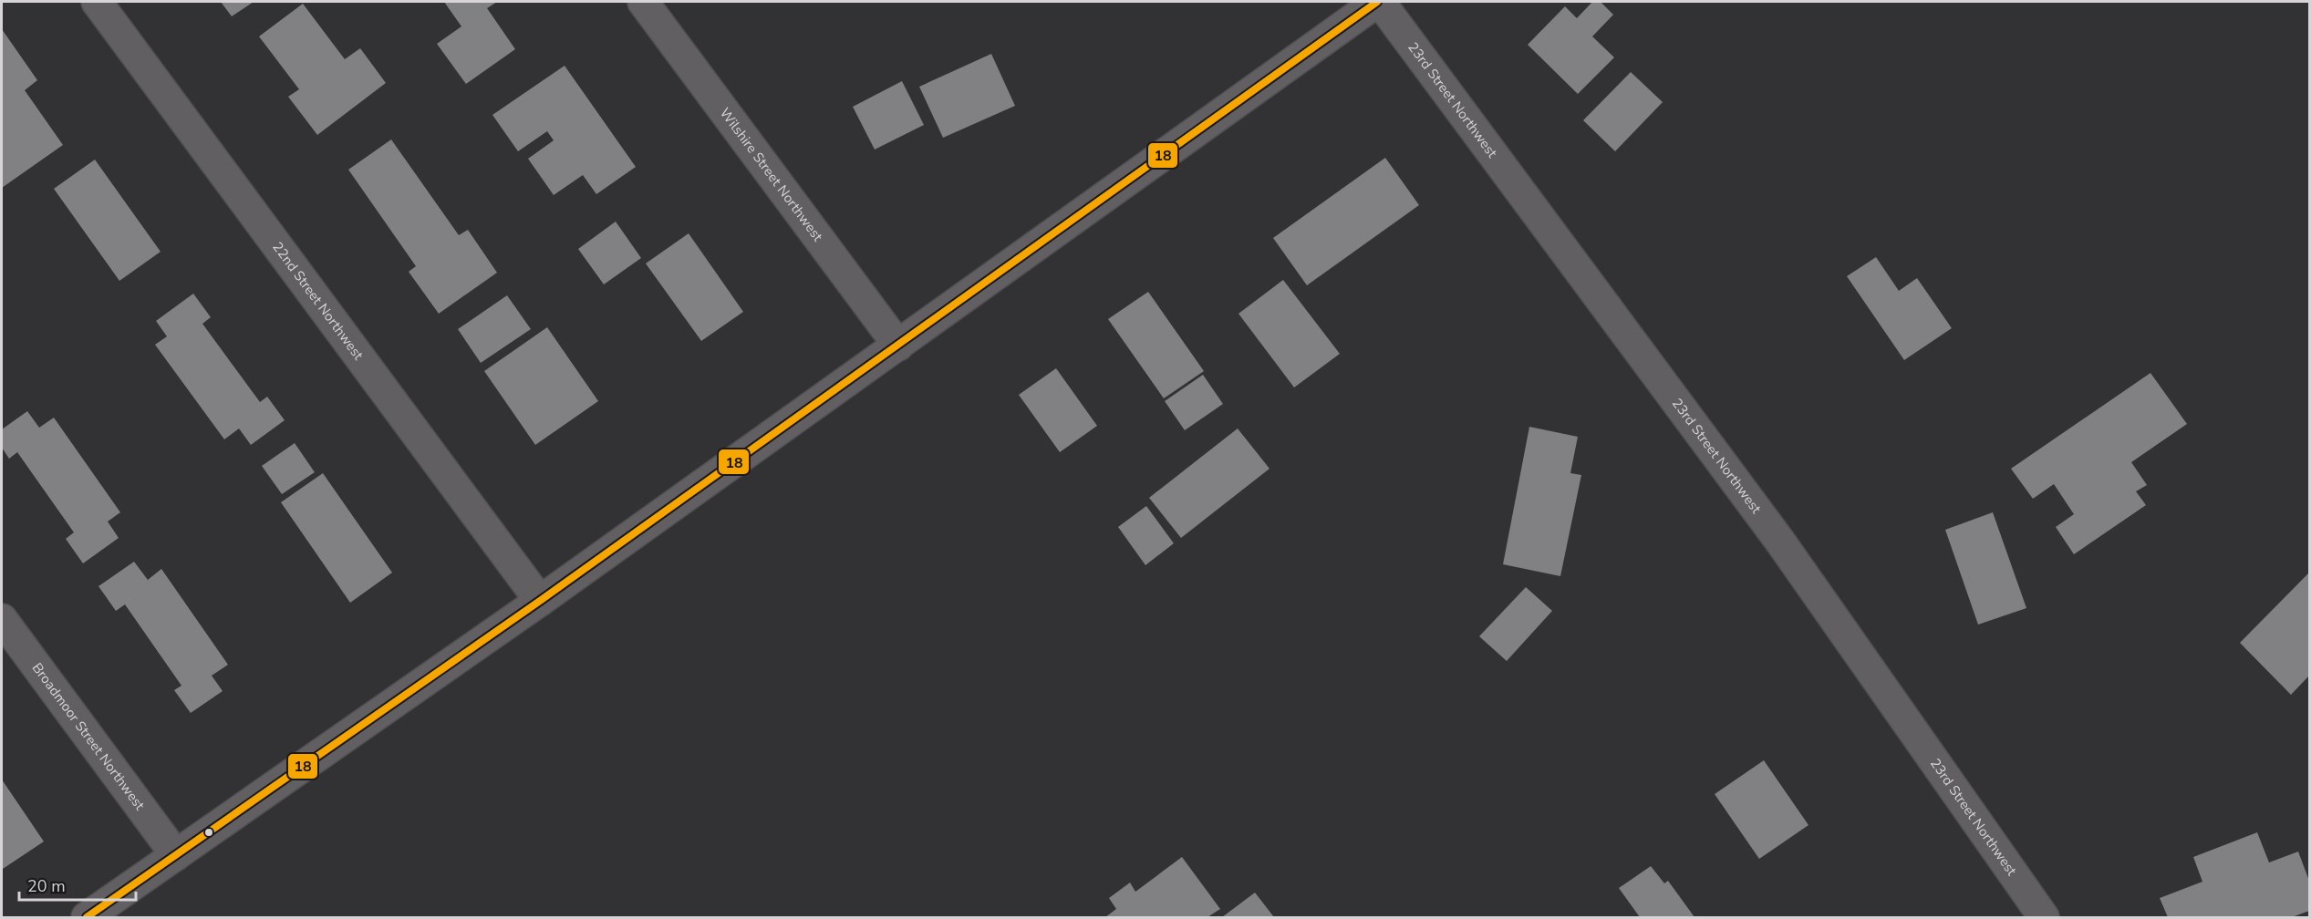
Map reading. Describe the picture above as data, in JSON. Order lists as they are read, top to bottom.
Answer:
{
  "streets": {
    "street": [
      "23rd Street Northwest",
      "Wilshire Street Northwest",
      "22nd Street Northwest",
      "Broadmoor Street Northwest"
    ]
  },
  "lines": ["transit line 18"],
  "scale_bar": "20 m"
}
